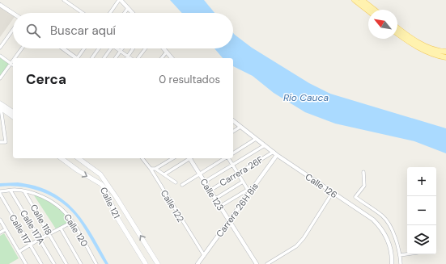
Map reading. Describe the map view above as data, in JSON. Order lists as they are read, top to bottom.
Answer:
{
  "streets": {
    "main road": ["Calle 121"],
    "street": [
      "Carrera 26F",
      "Calle 126",
      "Calle 123",
      "Calle 122",
      "Carrera 26H Bis",
      "Calle 118",
      "Calle 117A",
      "Calle 117",
      "Calle 120"
    ]
  },
  "crossings": [
    ["Carrera 26F", "Calle 126"],
    ["Carrera 26F", "Calle 123"],
    ["Calle 126", "Carrera 26H Bis"],
    ["Calle 123", "Carrera 26H Bis"],
    ["Calle 122", "Carrera 26H Bis"],
    ["Calle 118", "Calle 120"]
  ],
  "water": ["Río Cauca"],
  "north": "top left",
  "page": {
    "search": "Buscar aquí",
    "heading": ["Cerca", "0 resultados"],
    "map_buttons": ["+", "−"]
  }
}
